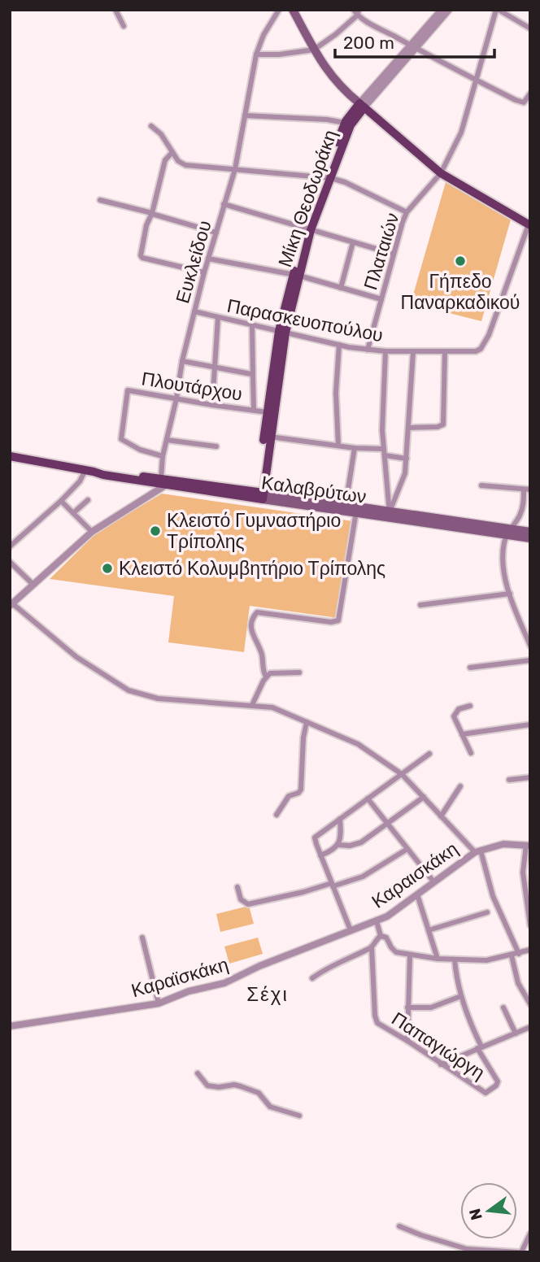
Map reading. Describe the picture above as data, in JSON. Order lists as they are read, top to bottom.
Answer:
{
  "streets": {
    "main road": ["Μίκη Θεοδωράκη", "Καλαβρύτων"],
    "street": [
      "Πλαταιών",
      "Ευκλείδου",
      "Παρασκευοπούλου",
      "Πλουτάρχου",
      "Καραισκάκη",
      "Καραϊσκάκη",
      "Παπαγιώργη"
    ]
  },
  "crossings": [
    ["Μίκη Θεοδωράκη", "Παρασκευοπούλου"],
    ["Μίκη Θεοδωράκη", "Πλουτάρχου"],
    ["Μίκη Θεοδωράκη", "Καλαβρύτων"],
    ["Πλαταιών", "Παρασκευοπούλου"],
    ["Ευκλείδου", "Παρασκευοπούλου"],
    ["Ευκλείδου", "Πλουτάρχου"],
    ["Ευκλείδου", "Καλαβρύτων"],
    ["Καραισκάκη", "Καραϊσκάκη"]
  ],
  "districts": ["Σέχι"],
  "places": ["Γήπεδο Παναρκαδικού", "Κλειστό Γυμναστήριο Τρίπολης", "Κλειστό Κολυμβητήριο Τρίπολης"],
  "scale_bar": "200 m",
  "north": "left"
}
